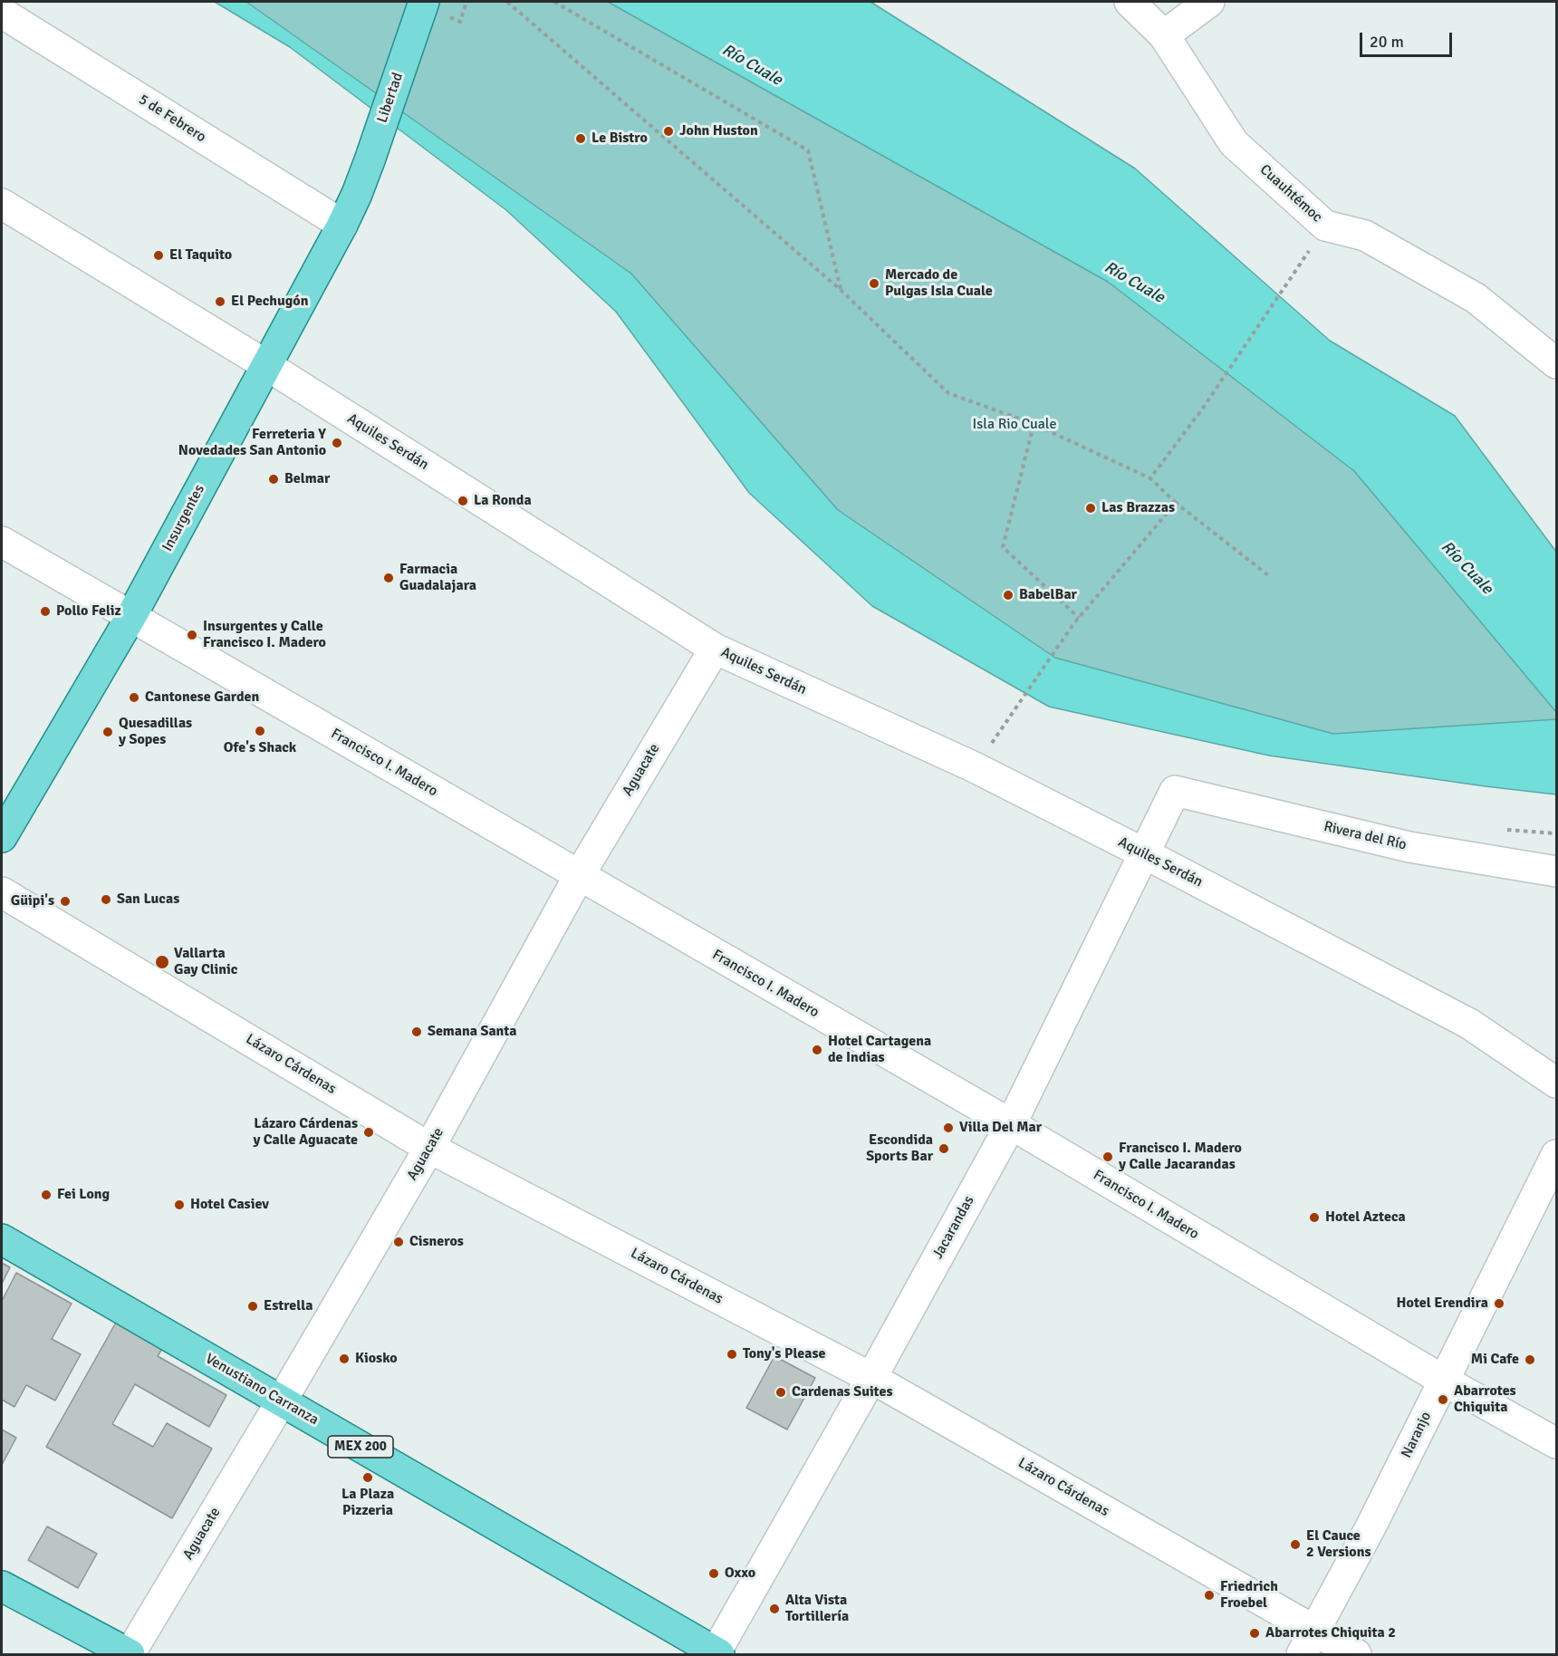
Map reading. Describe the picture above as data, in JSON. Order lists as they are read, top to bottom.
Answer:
{
  "streets": {
    "main road": [
      "Libertad",
      "Insurgentes",
      "Venustiano Carranza",
      "MEX 200"
    ],
    "street": [
      "5 de Febrero",
      "Cuauhtémoc",
      "Aquiles Serdán",
      "Francisco I. Madero",
      "Aguacate",
      "Rivera del Río",
      "Lázaro Cárdenas",
      "Jacarandas",
      "Naranjo"
    ]
  },
  "crossings": [
    ["Libertad", "Insurgentes"],
    ["5 de Febrero", "Insurgentes"],
    ["Aquiles Serdán", "Insurgentes"],
    ["Aquiles Serdán", "Aguacate"],
    ["Aquiles Serdán", "Jacarandas"],
    ["Insurgentes", "Francisco I. Madero"],
    ["Francisco I. Madero", "Aguacate"],
    ["Francisco I. Madero", "Jacarandas"],
    ["Francisco I. Madero", "Naranjo"],
    ["Aguacate", "Lázaro Cárdenas"],
    ["Aguacate", "Venustiano Carranza"],
    ["Rivera del Río", "Jacarandas"],
    ["Lázaro Cárdenas", "Jacarandas"],
    ["Lázaro Cárdenas", "Naranjo"],
    ["Jacarandas", "Venustiano Carranza"]
  ],
  "water": ["Río Cuale"],
  "parks": ["Isla Rio Cuale"],
  "places": [
    "John Huston",
    "Le Bistro",
    "El Taquito",
    "Mercado de Pulgas Isla Cuale",
    "El Pechugón",
    "Ferreteria Y Novedades San Antonio",
    "Belmar",
    "La Ronda",
    "Las Brazzas",
    "Farmacia Guadalajara",
    "BabelBar",
    "Pollo Feliz",
    "Insurgentes y Calle Francisco I. Madero",
    "Cantonese Garden",
    "Ofe's Shack",
    "Quesadillas y Sopes",
    "San Lucas",
    "Güipi's",
    "Vallarta Gay Clinic",
    "Semana Santa",
    "Hotel Cartagena de Indias",
    "Villa Del Mar",
    "Lázaro Cárdenas y Calle Aguacate",
    "Escondida Sports Bar",
    "Francisco I. Madero y Calle Jacarandas",
    "Fei Long",
    "Hotel Casiev",
    "Hotel Azteca",
    "Cisneros",
    "Hotel Erendira",
    "Estrella",
    "Tony's Please",
    "Kiosko",
    "Mi Cafe",
    "Cardenas Suites",
    "Abarrotes Chiquita",
    "La Plaza Pizzeria",
    "El Cauce 2 Versions",
    "Oxxo",
    "Friedrich Froebel",
    "Alta Vista Tortillería",
    "Abarrotes Chiquita 2"
  ],
  "scale_bar": "20 m"
}
